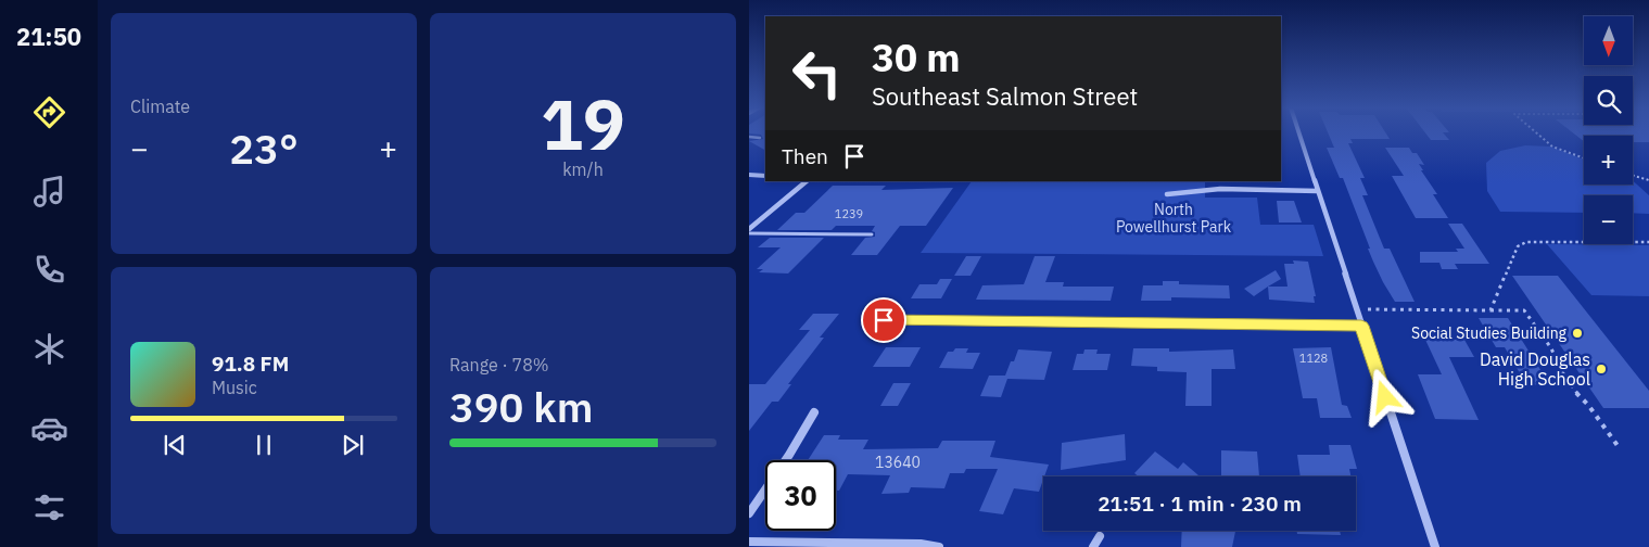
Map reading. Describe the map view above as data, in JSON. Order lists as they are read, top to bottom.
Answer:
{
  "parks": ["North Powellhurst Park"],
  "places": ["Social Studies Building", "David Douglas High School"],
  "house_numbers": ["1239", "1128", "13640"],
  "north": "bottom",
  "page": {
    "tabs": "21:50",
    "tile": [
      "Climate",
      ["19", "km/h"],
      ["Range · 78%", "390 km"]
    ],
    "map_buttons": ["+", "−"],
    "turn": ["30 m", "Southeast Salmon Street"],
    "heat": ["−", "23°", "+"],
    "then": "Then",
    "song": ["91.8 FM", "Music"],
    "limit": "30",
    "trip": "21:51 · 1 min · 230 m"
  }
}
